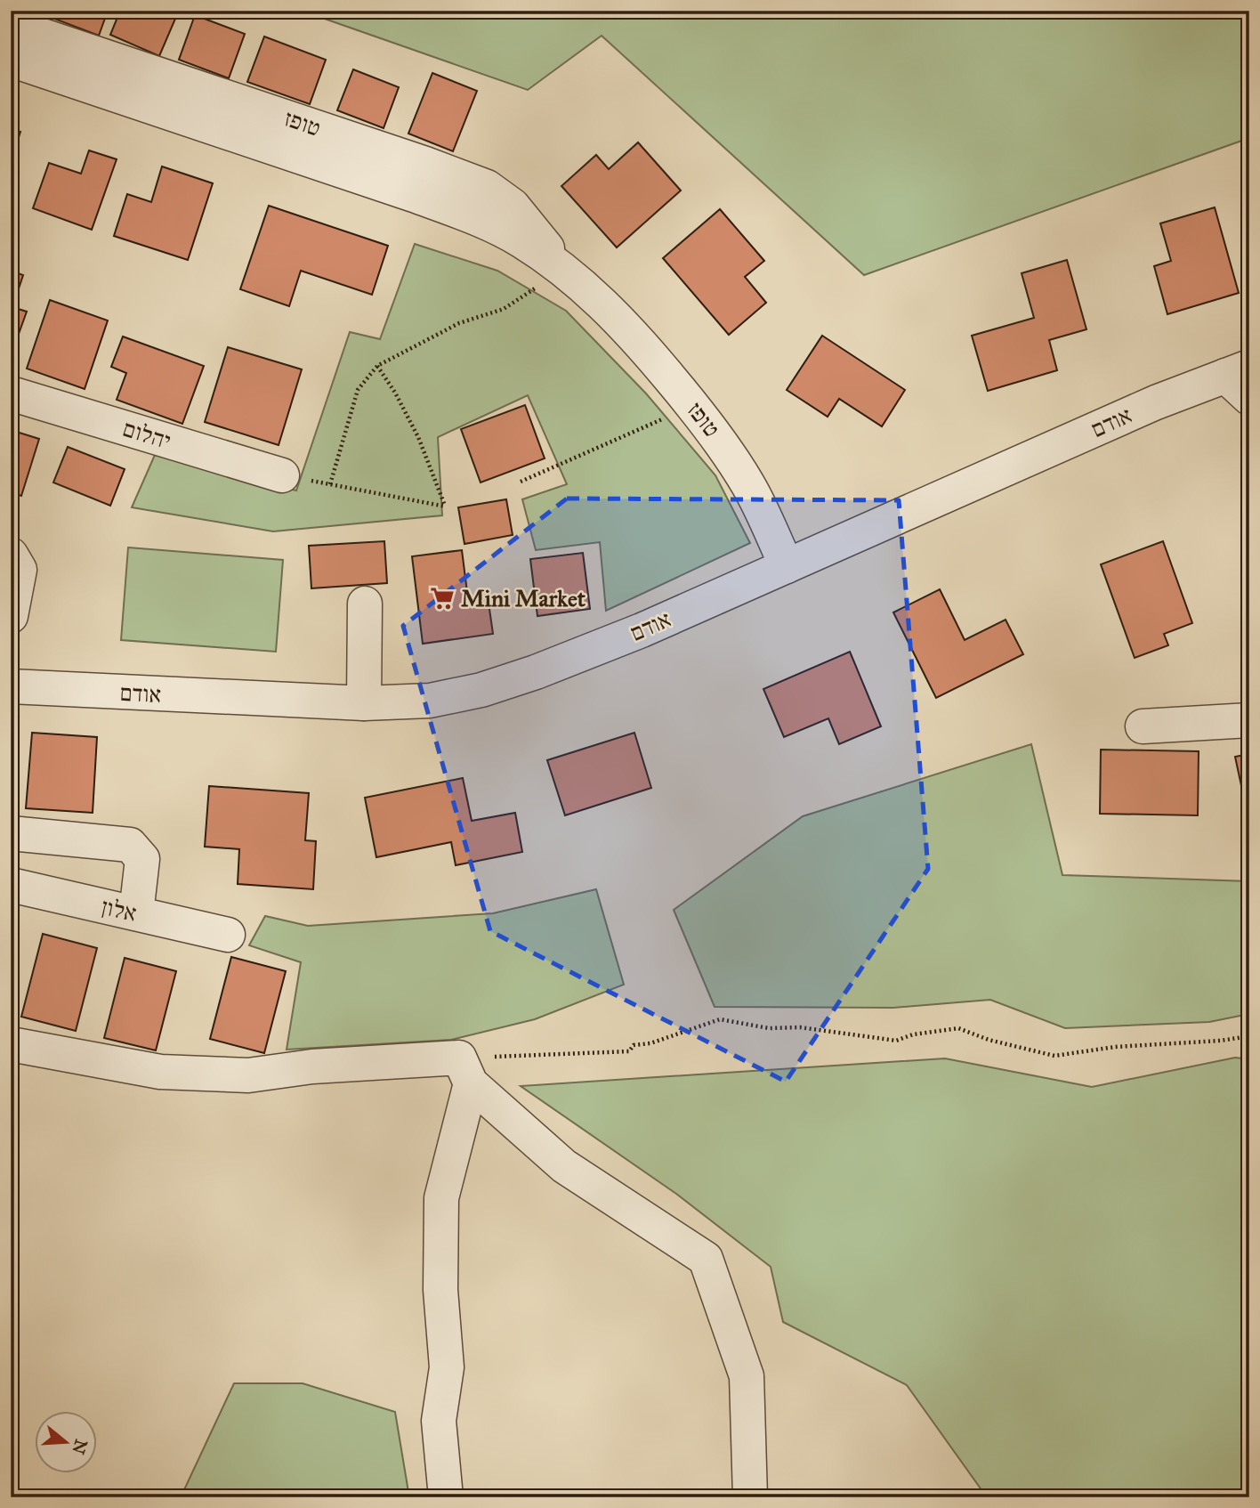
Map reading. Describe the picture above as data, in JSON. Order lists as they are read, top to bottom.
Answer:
{
  "streets": {
    "street": [
      "טופז",
      "אודם",
      "יהלום",
      "אלון"
    ]
  },
  "crossings": [
    ["טופז", "אודם"]
  ],
  "places": {
    "supermarket": ["Mini Market"]
  },
  "north": "right"
}
